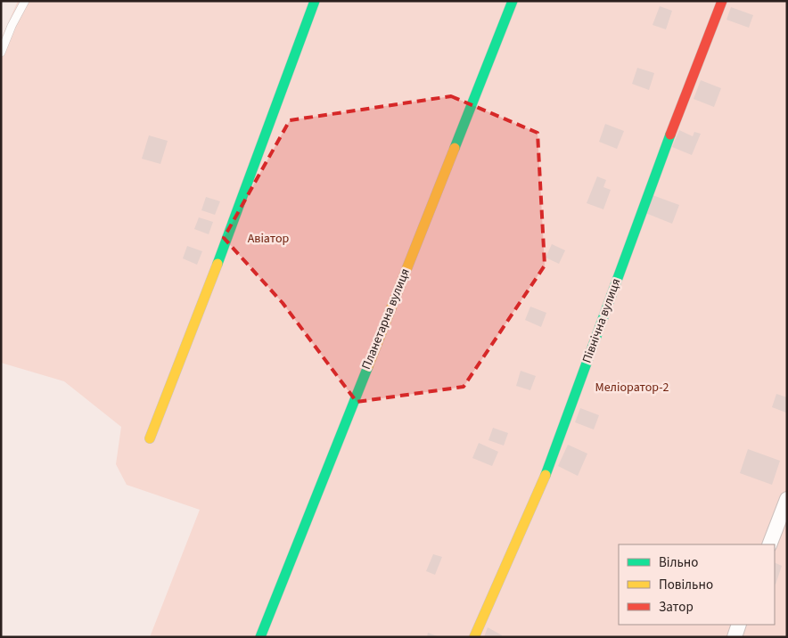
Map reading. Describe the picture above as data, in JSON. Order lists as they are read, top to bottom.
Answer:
{
  "streets": {
    "street": ["Планетарна вулиця", "Північна вулиця"]
  },
  "parks": ["Авіатор", "Меліоратор-2"],
  "legend": ["Вільно", "Повільно", "Затор"]
}
